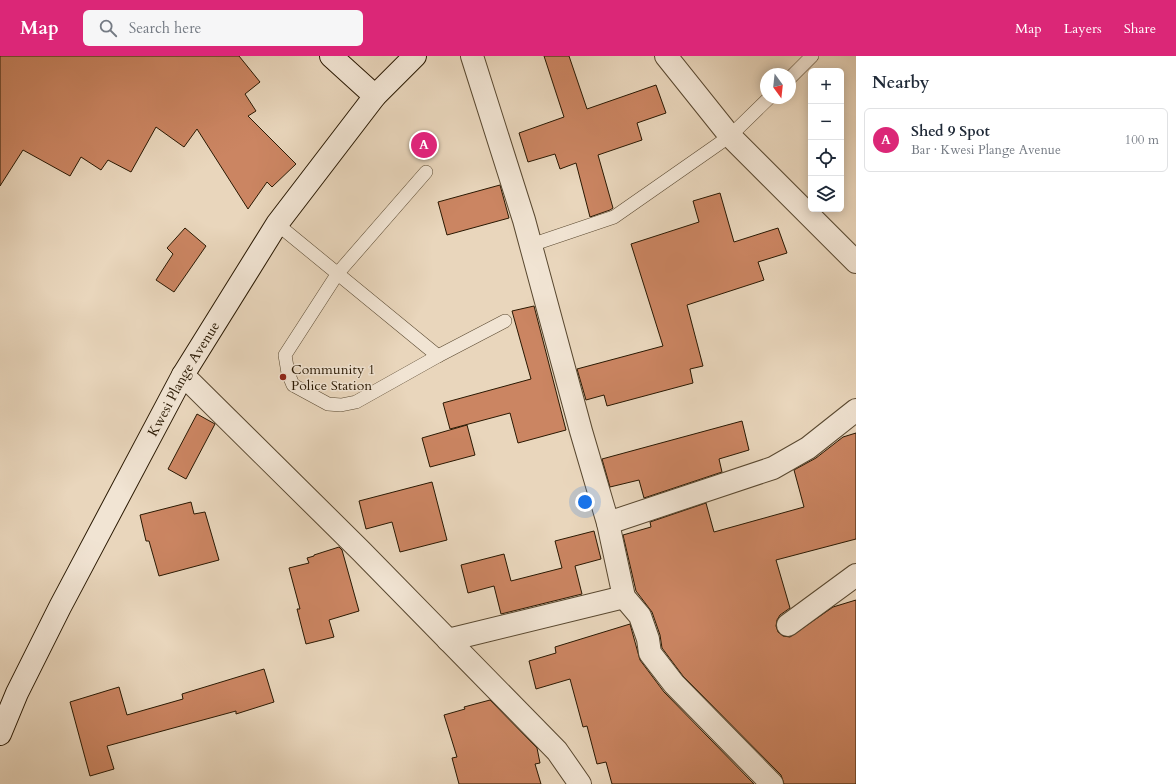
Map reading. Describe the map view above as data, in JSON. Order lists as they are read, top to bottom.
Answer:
{
  "streets": {
    "street": ["Kwesi Plange Avenue"]
  },
  "places": ["Community 1 Police Station"],
  "north": "bottom",
  "page": {
    "header": "Map",
    "search": "Search here",
    "nav": ["Map", "Layers", "Share"],
    "heading": "Nearby",
    "map_buttons": ["+", "−"],
    "list": [
      {
        "mark": "A",
        "name": "Shed 9 Spot",
        "note": "Bar · Kwesi Plange Avenue",
        "value": "100 m"
      }
    ],
    "pins": "A"
  }
}
